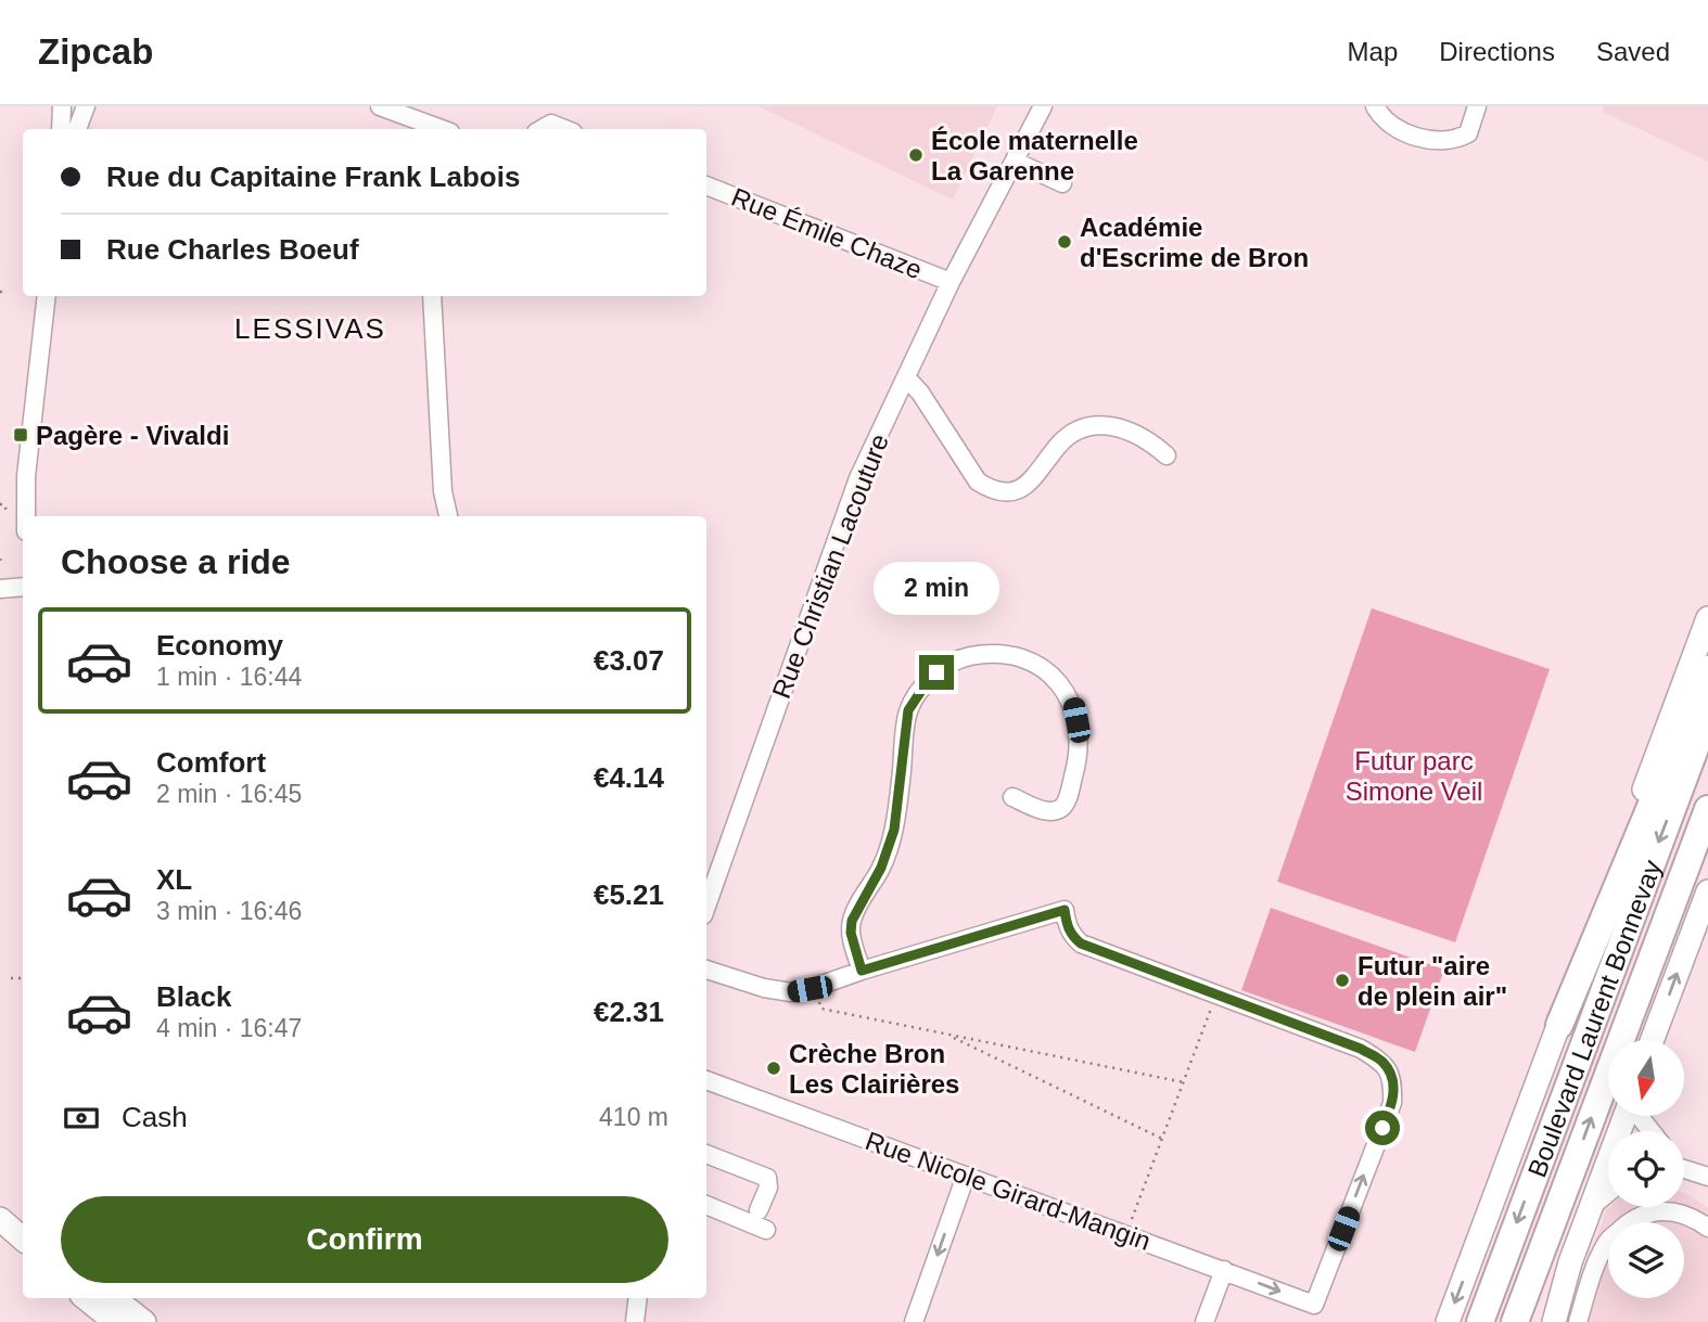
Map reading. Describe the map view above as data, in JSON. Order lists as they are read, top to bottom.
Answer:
{
  "streets": {
    "highway": ["Boulevard Laurent Bonnevay"],
    "street": ["Rue Émile Chaze", "Rue Christian Lacouture", "Rue Nicole Girard-Mangin"]
  },
  "crossings": [
    ["Rue Émile Chaze", "Rue Christian Lacouture"]
  ],
  "districts": ["LESSIVAS"],
  "parks": ["Futur parc Simone Veil"],
  "places": {
    "other": [
      "École maternelle La Garenne",
      "Académie d'Escrime de Bron",
      "Futur \"aire de plein air\"",
      "Crèche Bron Les Clairières"
    ],
    "transit": ["Pagère - Vivaldi"]
  },
  "north": "bottom",
  "page": {
    "header": "Zipcab",
    "nav": ["Map", "Directions", "Saved"],
    "banner": ["Rue du Capitaine Frank Labois", "Rue Charles Boeuf"],
    "heading": "Choose a ride",
    "bubble": "2 min",
    "list": [
      {
        "name": "Economy",
        "note": "1 min · 16:44",
        "value": "€3.07"
      },
      {
        "name": "Comfort",
        "note": "2 min · 16:45",
        "value": "€4.14"
      },
      {
        "name": "XL",
        "note": "3 min · 16:46",
        "value": "€5.21"
      },
      {
        "name": "Black",
        "note": "4 min · 16:47",
        "value": "€2.31"
      }
    ],
    "pay": ["Cash", "410 m"],
    "buttons": "Confirm"
  }
}
